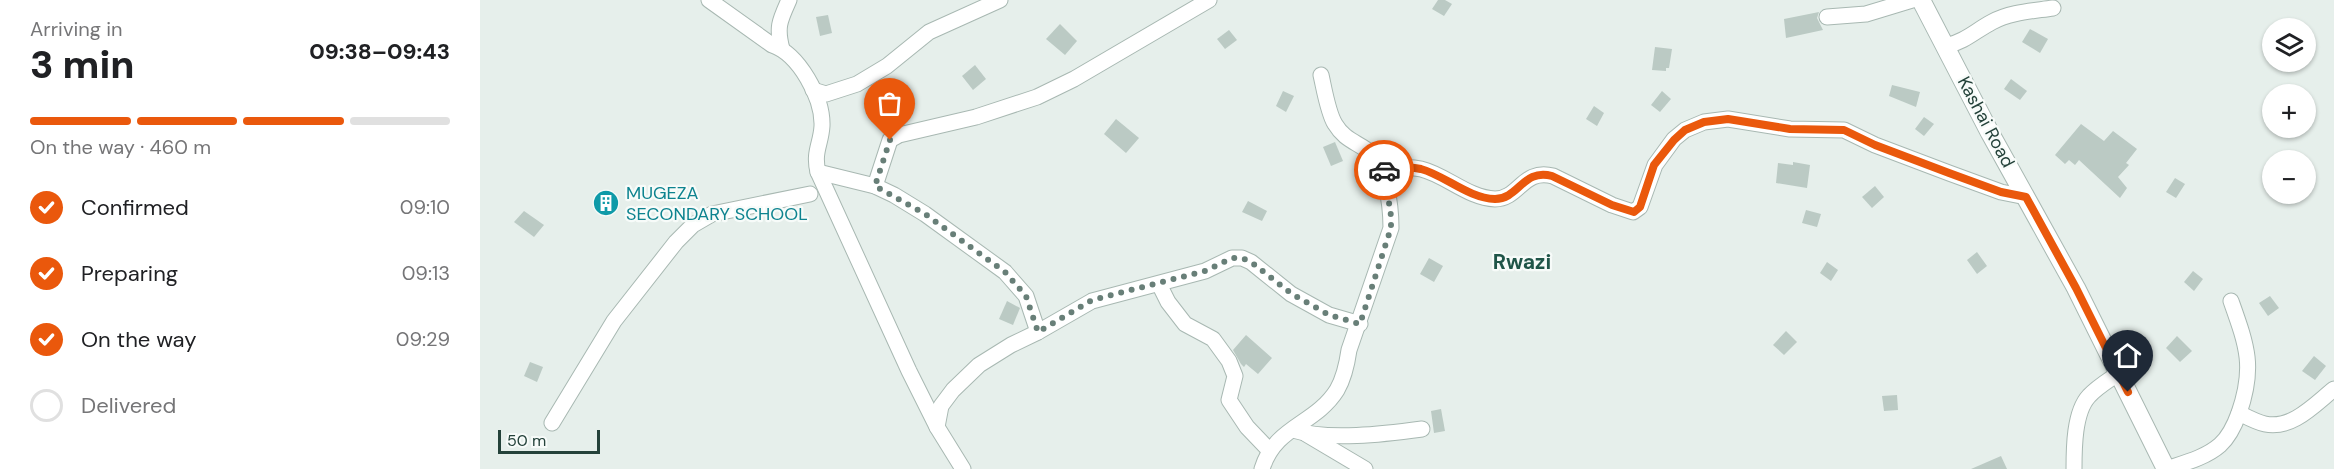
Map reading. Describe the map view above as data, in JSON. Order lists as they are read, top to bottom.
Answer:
{
  "streets": {
    "street": ["Kashai Road"]
  },
  "districts": ["Rwazi"],
  "places": {
    "building": ["MUGEZA SECONDARY SCHOOL"]
  },
  "scale_bar": "50 m",
  "page": {
    "heading": ["3 min", "Arriving in", "09:38–09:43"],
    "map_buttons": ["+", "−"],
    "bar": "On the way · 460 m",
    "list": [
      ["Confirmed", "09:10"],
      ["Preparing", "09:13"],
      ["On the way", "09:29"],
      "Delivered"
    ],
    "scale": "50 m"
  }
}
